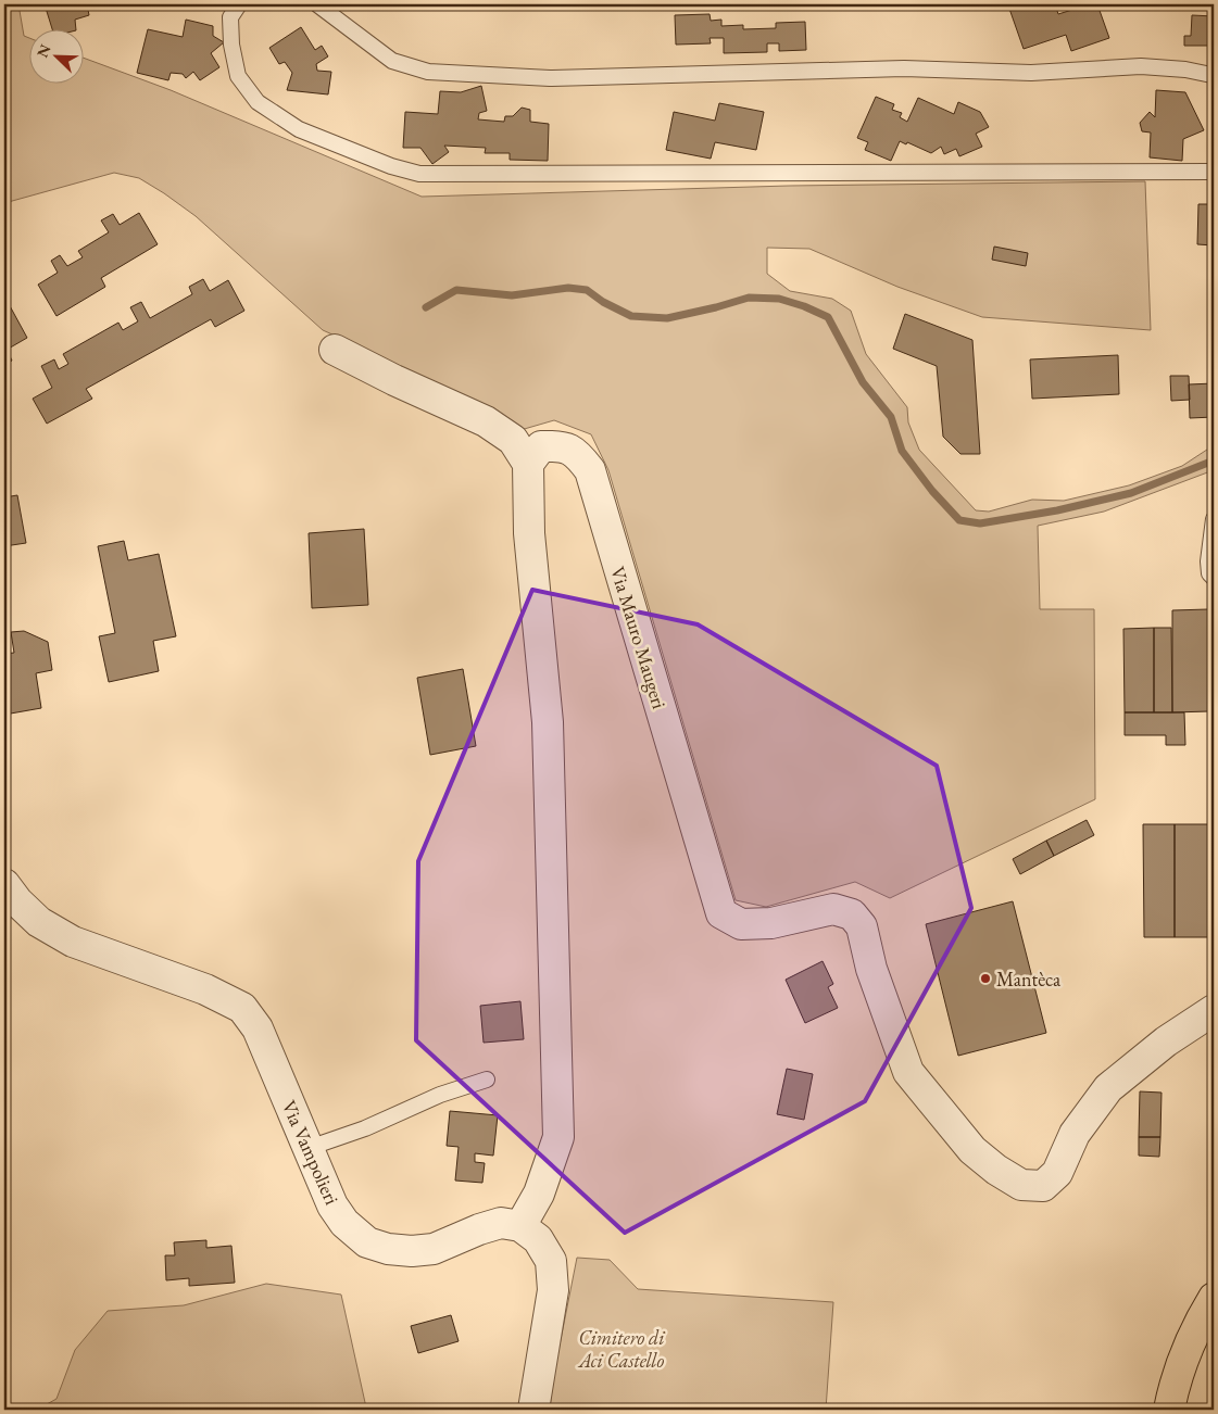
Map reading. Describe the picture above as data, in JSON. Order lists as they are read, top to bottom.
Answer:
{
  "streets": {
    "street": ["Via Mauro Maugeri", "Via Vampolieri"]
  },
  "parks": ["Cimitero di Aci Castello"],
  "places": ["Mantèca"],
  "north": "top left"
}
